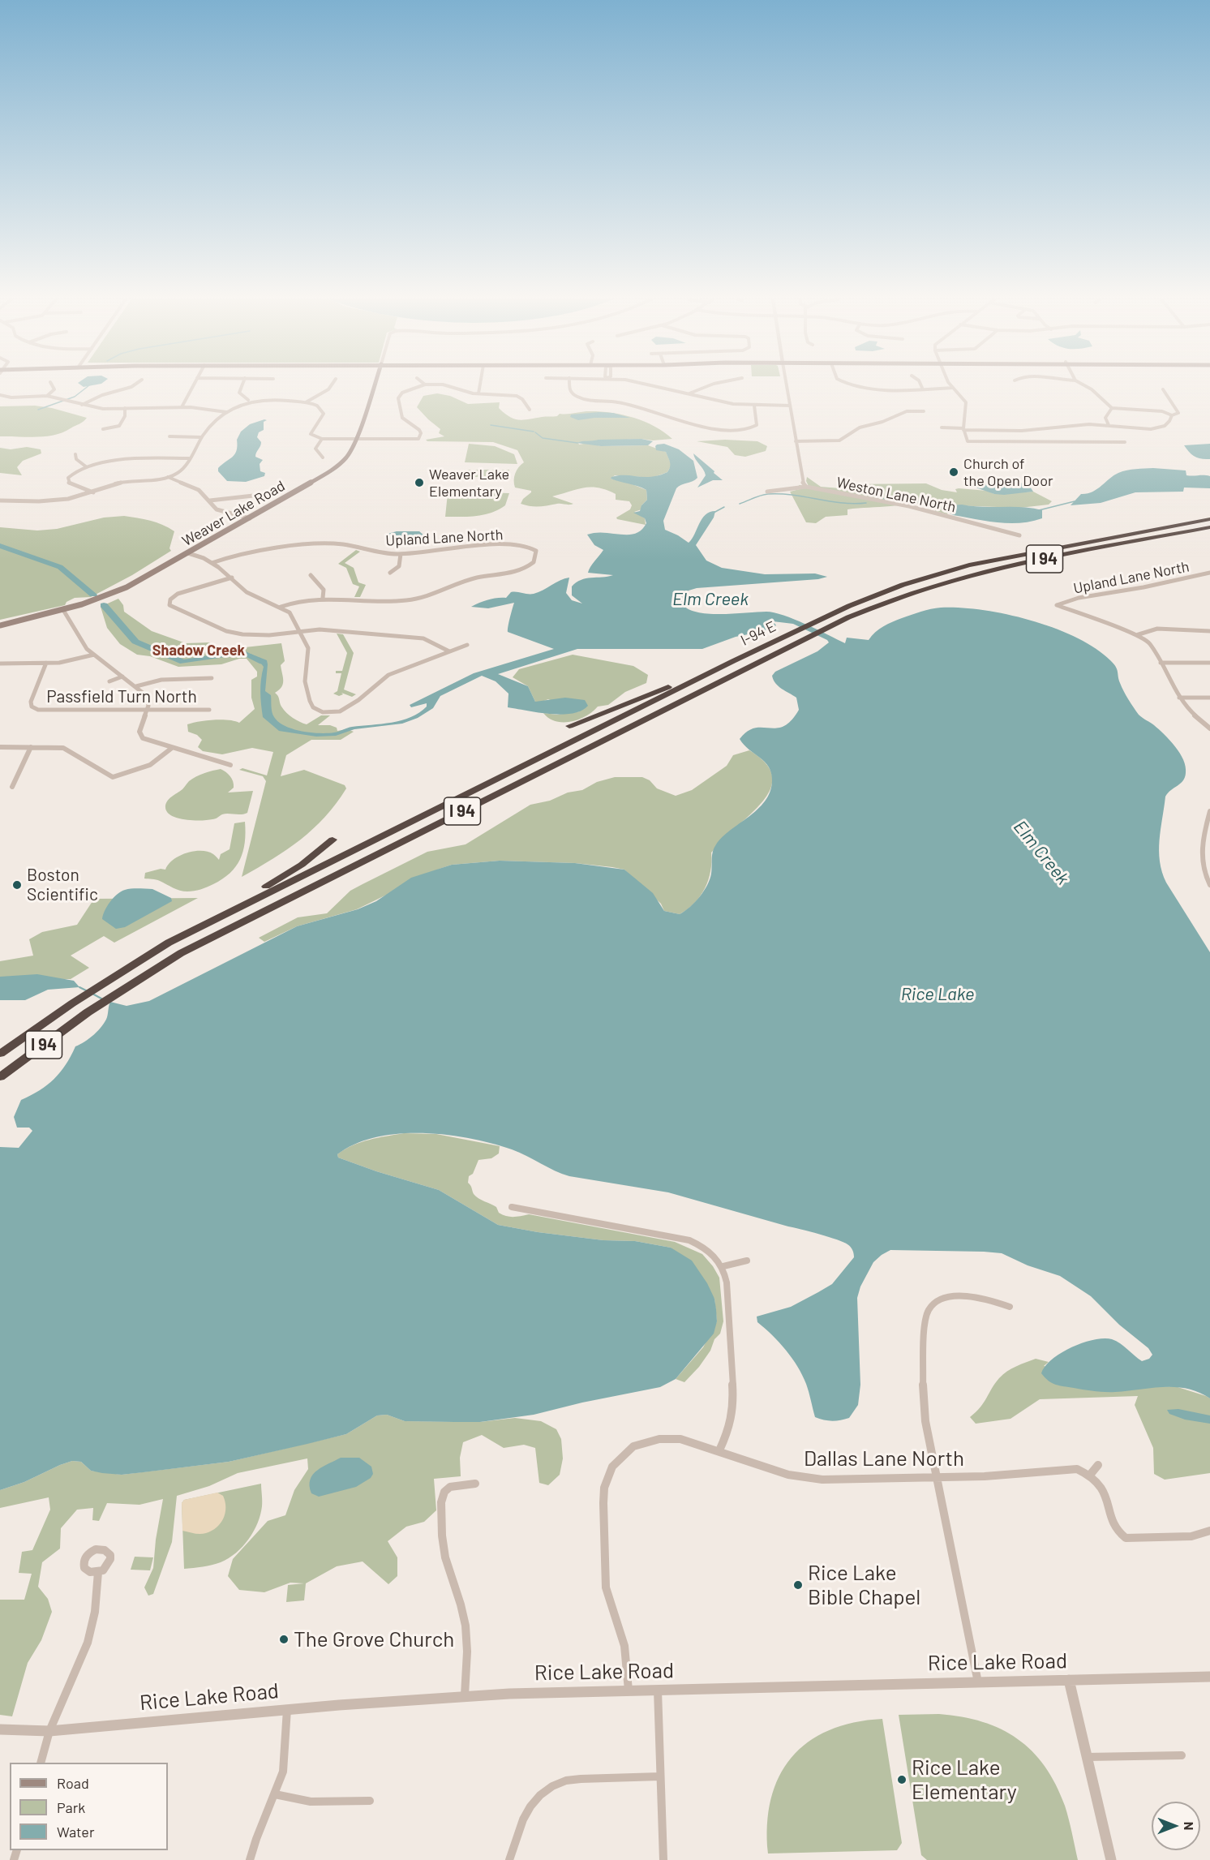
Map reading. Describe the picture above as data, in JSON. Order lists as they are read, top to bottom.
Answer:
{
  "streets": {
    "highway": ["I 94", "I-94 E"],
    "main road": ["Weaver Lake Road"],
    "street": [
      "Weston Lane North",
      "Upland Lane North",
      "Passfield Turn North",
      "Dallas Lane North",
      "Rice Lake Road"
    ]
  },
  "crossings": [
    ["I 94", "I-94 E"],
    ["Dallas Lane North", "Rice Lake Road"]
  ],
  "districts": ["Shadow Creek"],
  "water": ["Elm Creek", "Rice Lake"],
  "places": [
    "Church of the Open Door",
    "Weaver Lake Elementary",
    "Boston Scientific",
    "Rice Lake Bible Chapel",
    "The Grove Church",
    "Rice Lake Elementary"
  ],
  "legend": ["Road", "Park", "Water"],
  "north": "right"
}
